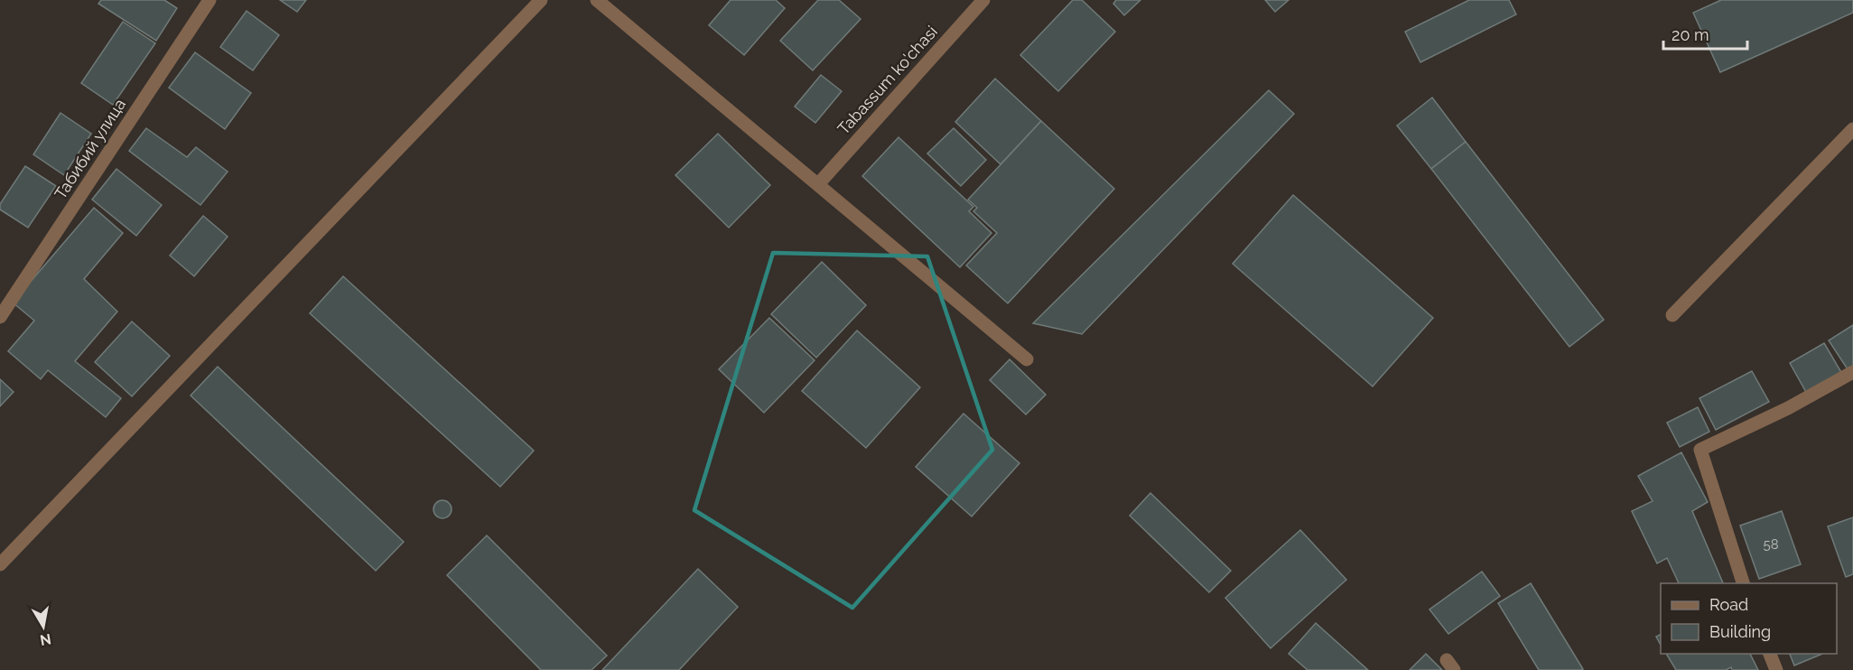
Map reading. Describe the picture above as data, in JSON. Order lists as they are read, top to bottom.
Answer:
{
  "streets": {
    "street": ["Tabassum ko'chasi", "Табибий улица"]
  },
  "house_numbers": ["58"],
  "legend": ["Road", "Building"],
  "scale_bar": "20 m",
  "north": "bottom"
}
